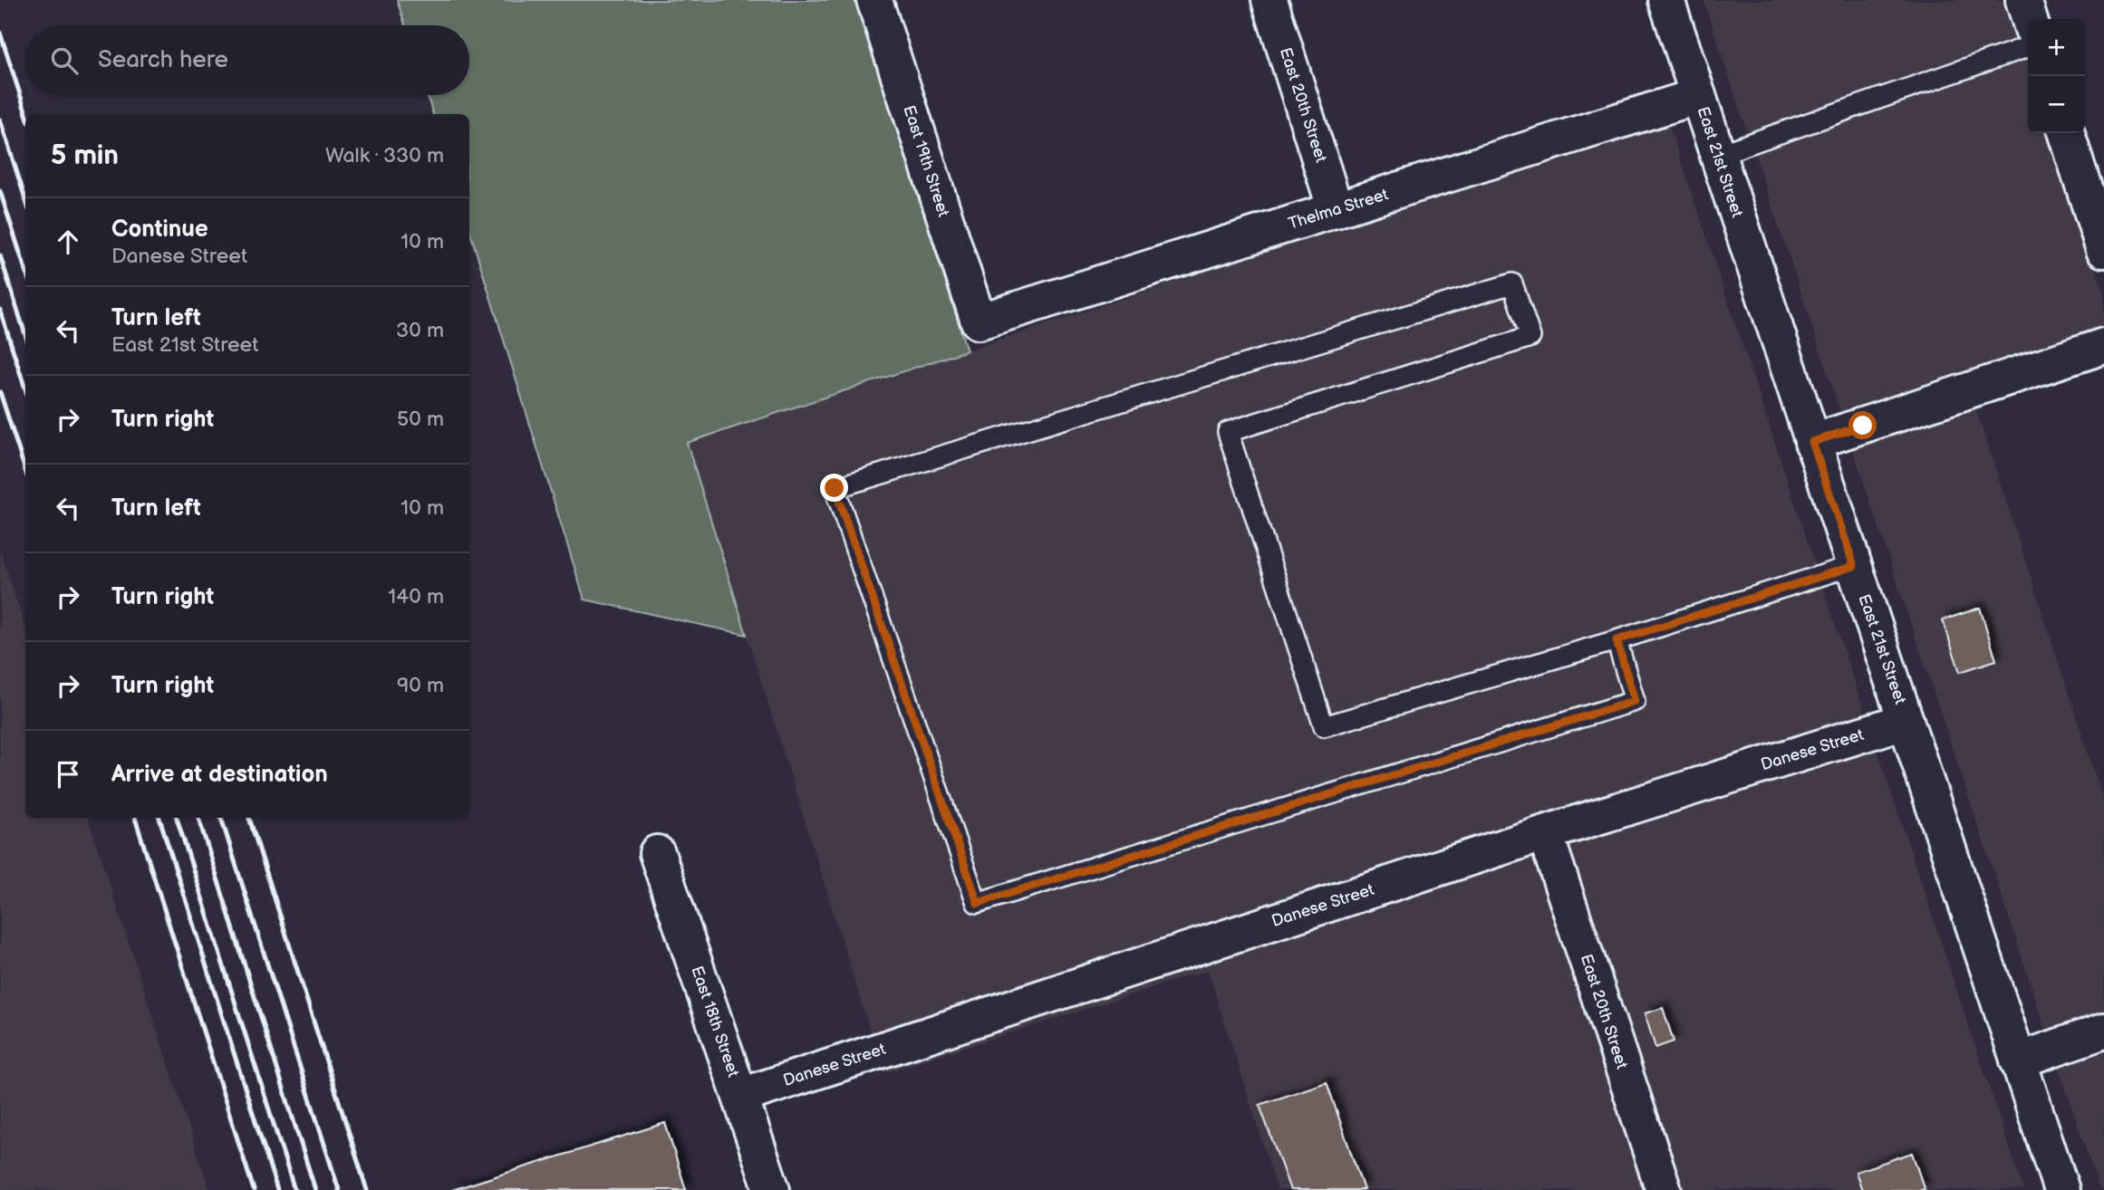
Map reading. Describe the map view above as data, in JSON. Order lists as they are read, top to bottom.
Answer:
{
  "streets": {
    "street": [
      "East 20th Street",
      "East 19th Street",
      "East 21st Street",
      "Thelma Street",
      "Danese Street",
      "East 18th Street"
    ]
  },
  "crossings": [
    ["East 20th Street", "Thelma Street"],
    ["East 20th Street", "Danese Street"],
    ["East 19th Street", "Thelma Street"],
    ["East 21st Street", "Thelma Street"],
    ["East 21st Street", "Danese Street"],
    ["Danese Street", "East 18th Street"]
  ],
  "page": {
    "map_buttons": ["+", "−"],
    "search": "Search here",
    "heading": ["5 min", "Walk · 330 m"],
    "list": [
      ["Continue", "Danese Street", "10 m"],
      ["Turn left", "East 21st Street", "30 m"],
      ["Turn right", "50 m"],
      ["Turn left", "10 m"],
      ["Turn right", "140 m"],
      ["Turn right", "90 m"],
      "Arrive at destination"
    ]
  }
}
